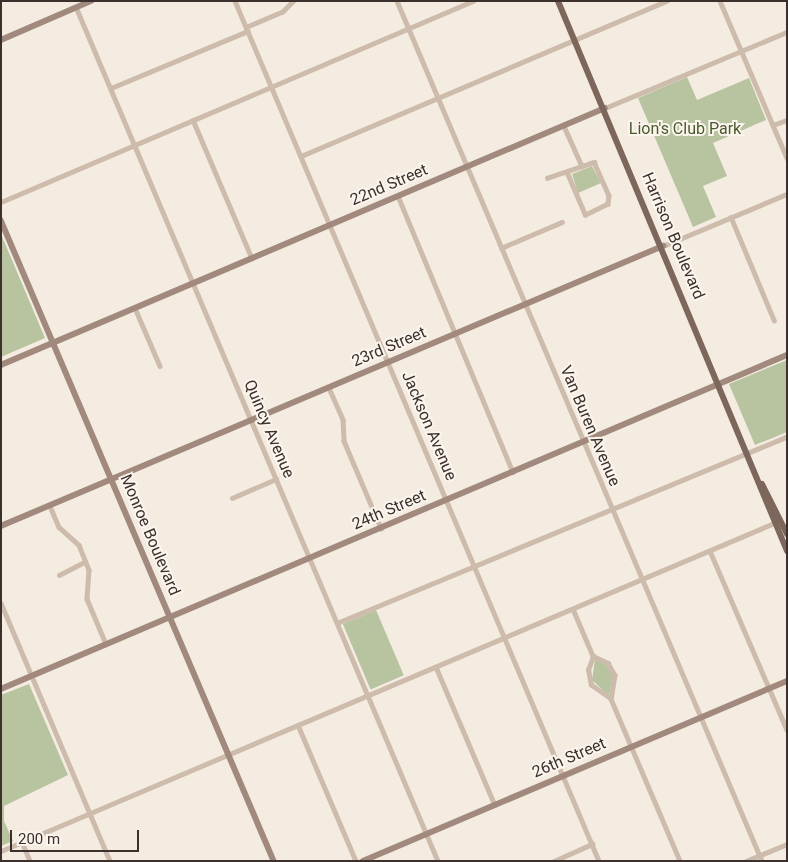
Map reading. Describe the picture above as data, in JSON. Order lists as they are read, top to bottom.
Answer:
{
  "streets": {
    "main road": ["Harrison Boulevard"],
    "street": [
      "22nd Street",
      "23rd Street",
      "Jackson Avenue",
      "Van Buren Avenue",
      "Quincy Avenue",
      "24th Street",
      "Monroe Boulevard",
      "26th Street"
    ]
  },
  "crossings": [
    ["22nd Street", "Harrison Boulevard"],
    ["22nd Street", "Jackson Avenue"],
    ["22nd Street", "Van Buren Avenue"],
    ["22nd Street", "Quincy Avenue"],
    ["22nd Street", "Monroe Boulevard"],
    ["Harrison Boulevard", "23rd Street"],
    ["Harrison Boulevard", "24th Street"],
    ["23rd Street", "Jackson Avenue"],
    ["23rd Street", "Van Buren Avenue"],
    ["23rd Street", "Quincy Avenue"],
    ["23rd Street", "Monroe Boulevard"],
    ["Jackson Avenue", "24th Street"],
    ["Jackson Avenue", "26th Street"],
    ["Van Buren Avenue", "24th Street"],
    ["Van Buren Avenue", "26th Street"],
    ["Quincy Avenue", "24th Street"],
    ["Quincy Avenue", "26th Street"],
    ["24th Street", "Monroe Boulevard"]
  ],
  "parks": ["Lion's Club Park"],
  "scale_bar": "200 m"
}
